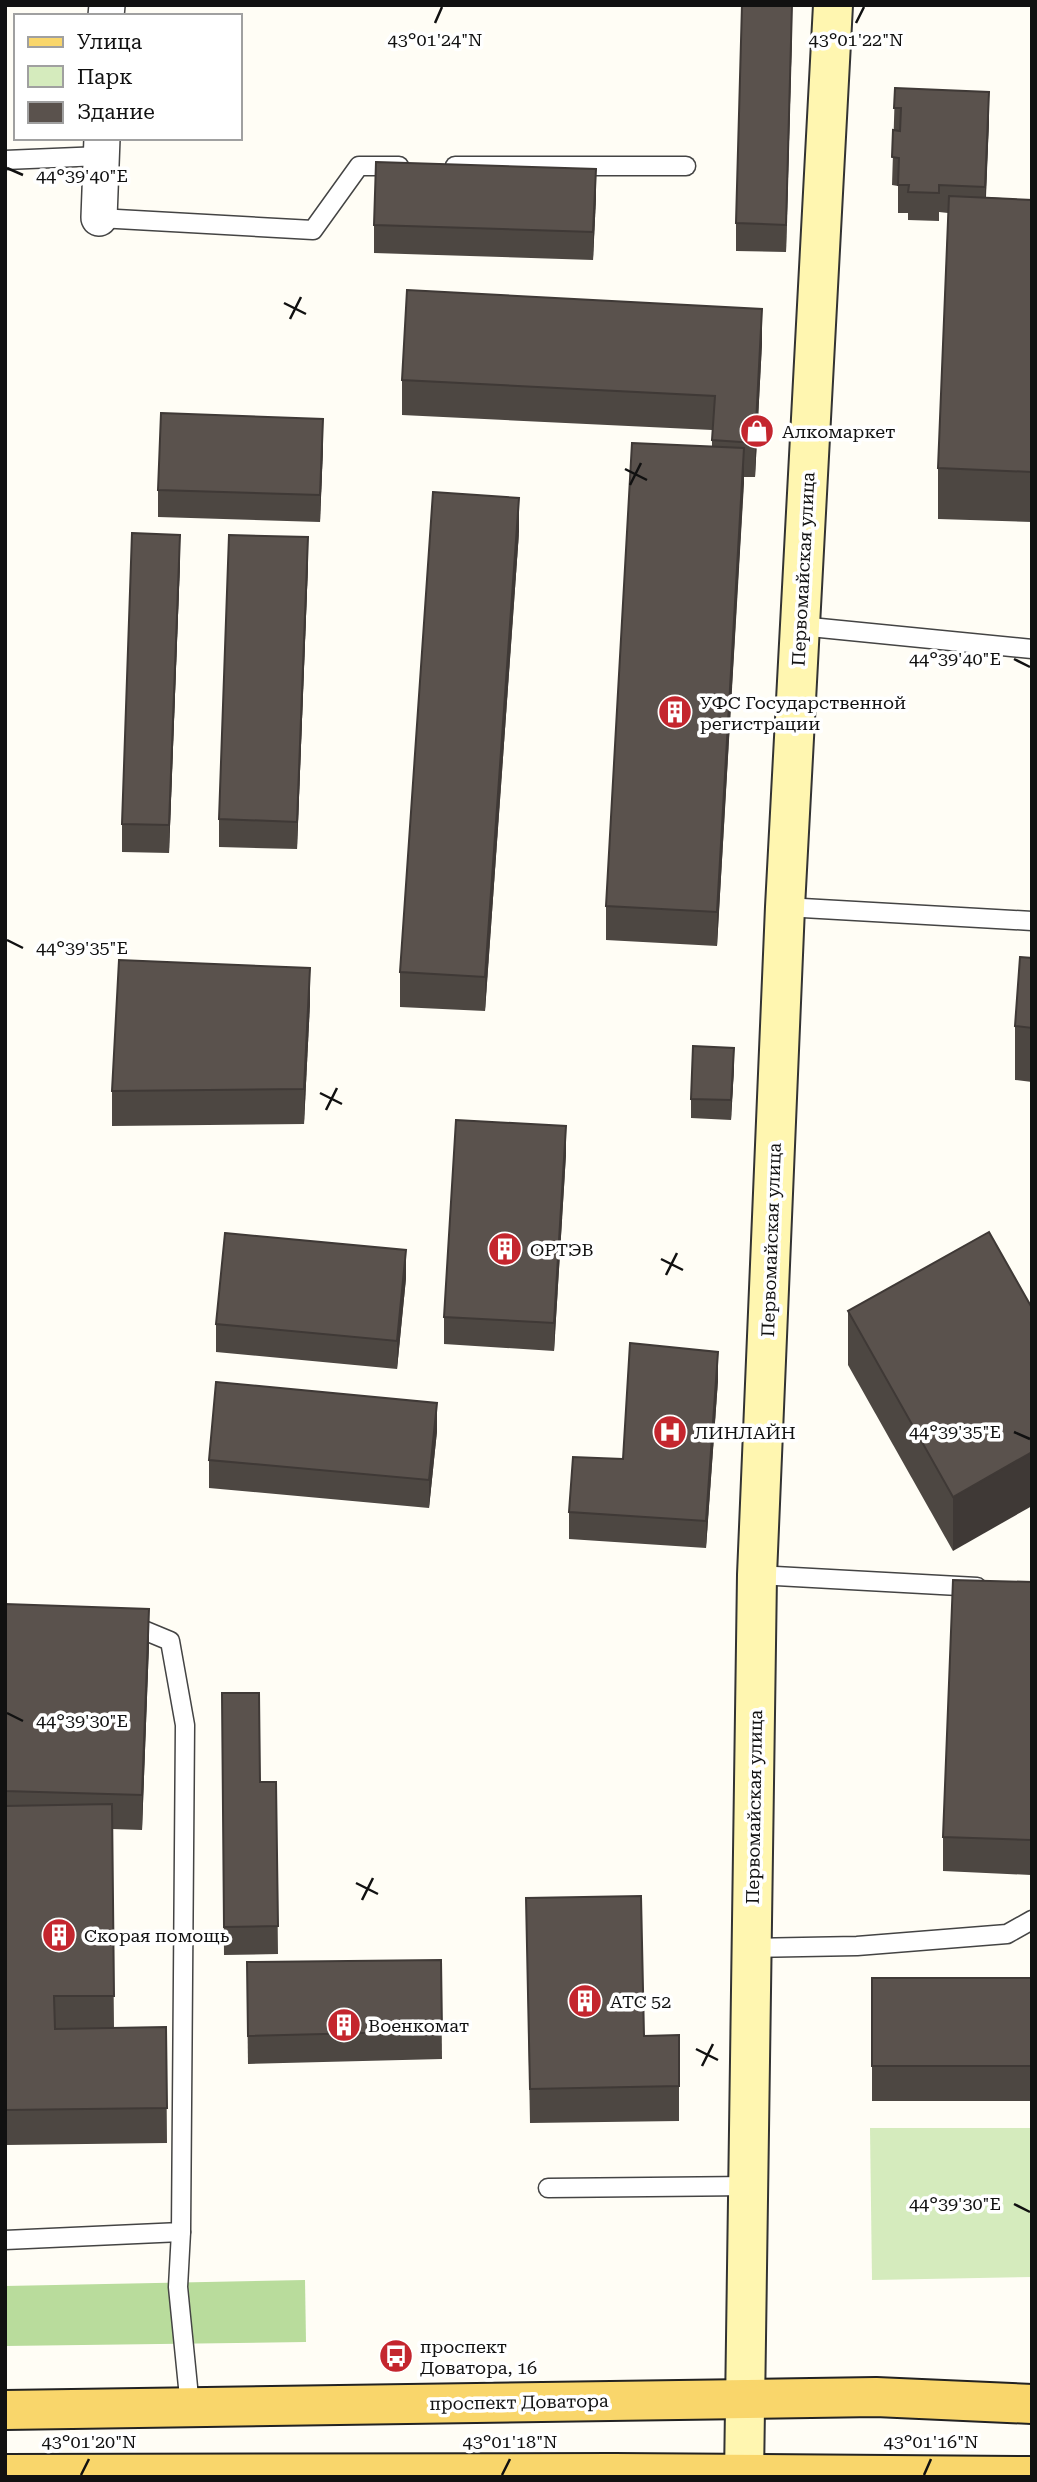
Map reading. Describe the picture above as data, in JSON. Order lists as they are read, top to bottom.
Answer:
{
  "streets": {
    "main road": ["проспект Доватора"],
    "street": ["Первомайская улица"]
  },
  "crossings": [
    ["Первомайская улица", "проспект Доватора"]
  ],
  "places": {
    "shop": ["Алкомаркет"],
    "building": [
      "УФС Государственной регистрации",
      "ОРТЭВ",
      "Скорая помощь",
      "АТС 52",
      "Военкомат"
    ],
    "hospital": ["ЛИНЛАЙН"],
    "bus stop": ["проспект Доватора, 16"]
  },
  "legend": ["Улица", "Парк", "Здание"],
  "coordinates": [
    "43°01'24\"N",
    "43°01'22\"N",
    "44°39'40\"E",
    "44°39'35\"E",
    "44°39'30\"E",
    "43°01'20\"N",
    "43°01'18\"N",
    "43°01'16\"N"
  ]
}
